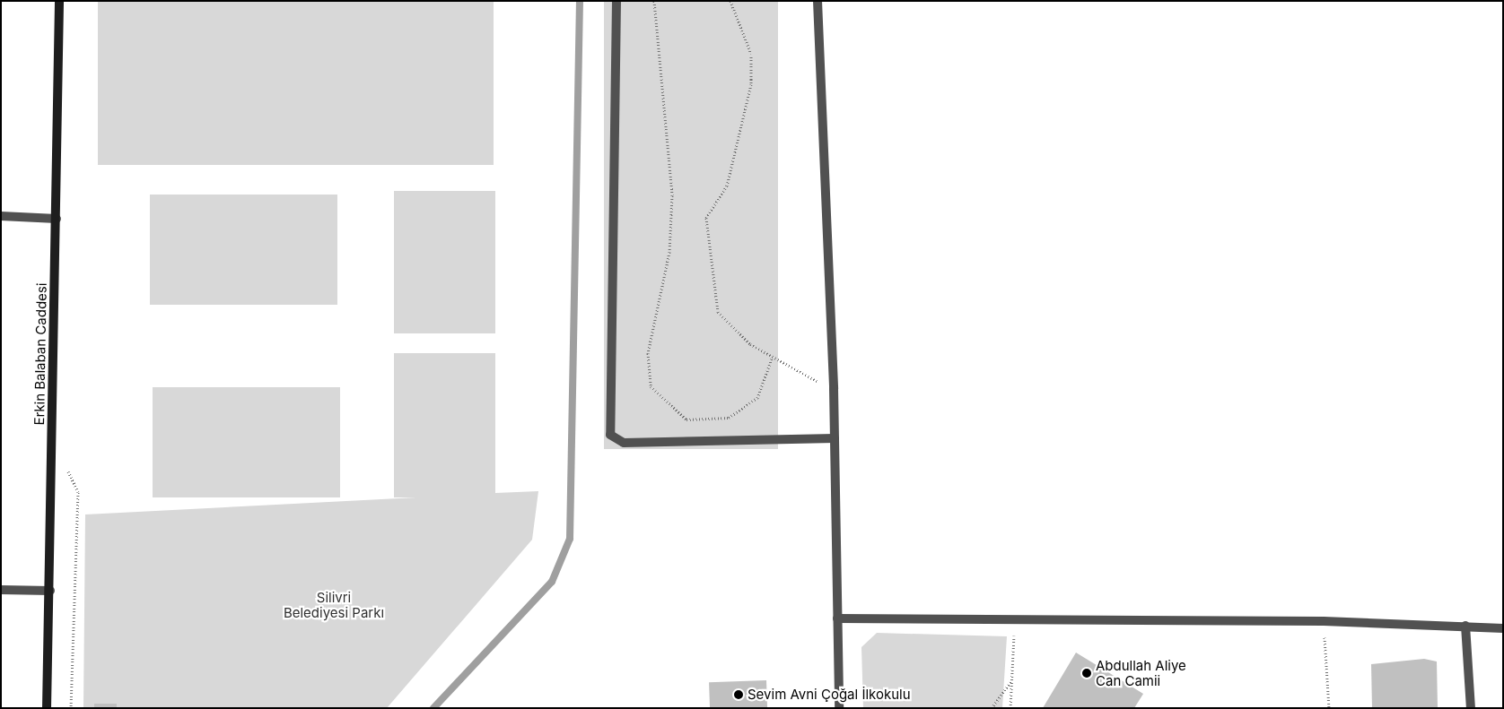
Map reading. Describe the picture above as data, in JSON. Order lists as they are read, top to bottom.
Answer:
{
  "streets": {
    "street": ["Erkin Balaban Caddesi"]
  },
  "parks": ["Silivri Belediyesi Parkı"],
  "places": ["Abdullah Aliye Can Camii", "Sevim Avni Çoğal İlkokulu"]
}
